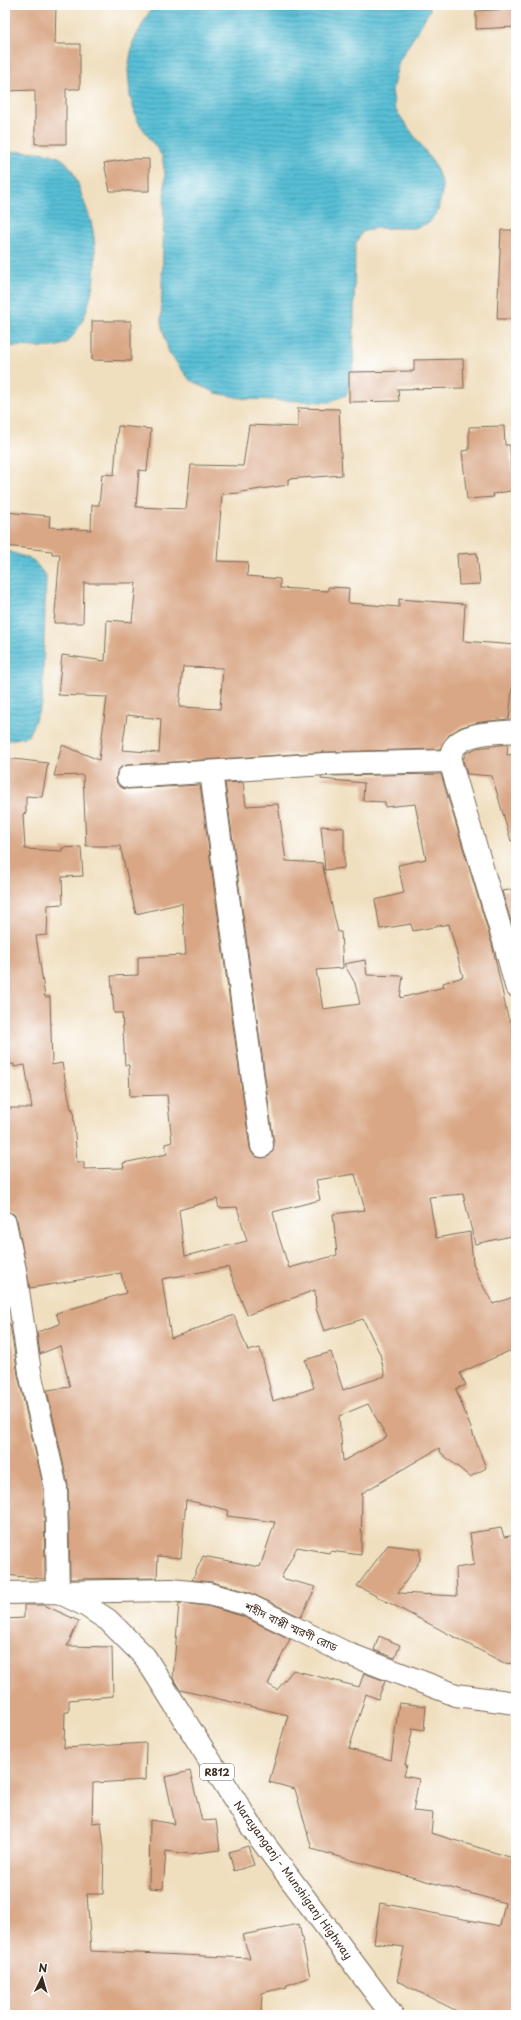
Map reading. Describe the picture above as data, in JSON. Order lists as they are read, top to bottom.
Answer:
{
  "streets": {
    "street": ["শহীদ বাপ্পী স্মরণী রোড", "R812", "Narayanganj - Munshiganj Highway"]
  },
  "crossings": [
    ["শহীদ বাপ্পী স্মরণী রোড", "Narayanganj - Munshiganj Highway"]
  ],
  "north": "top"
}
